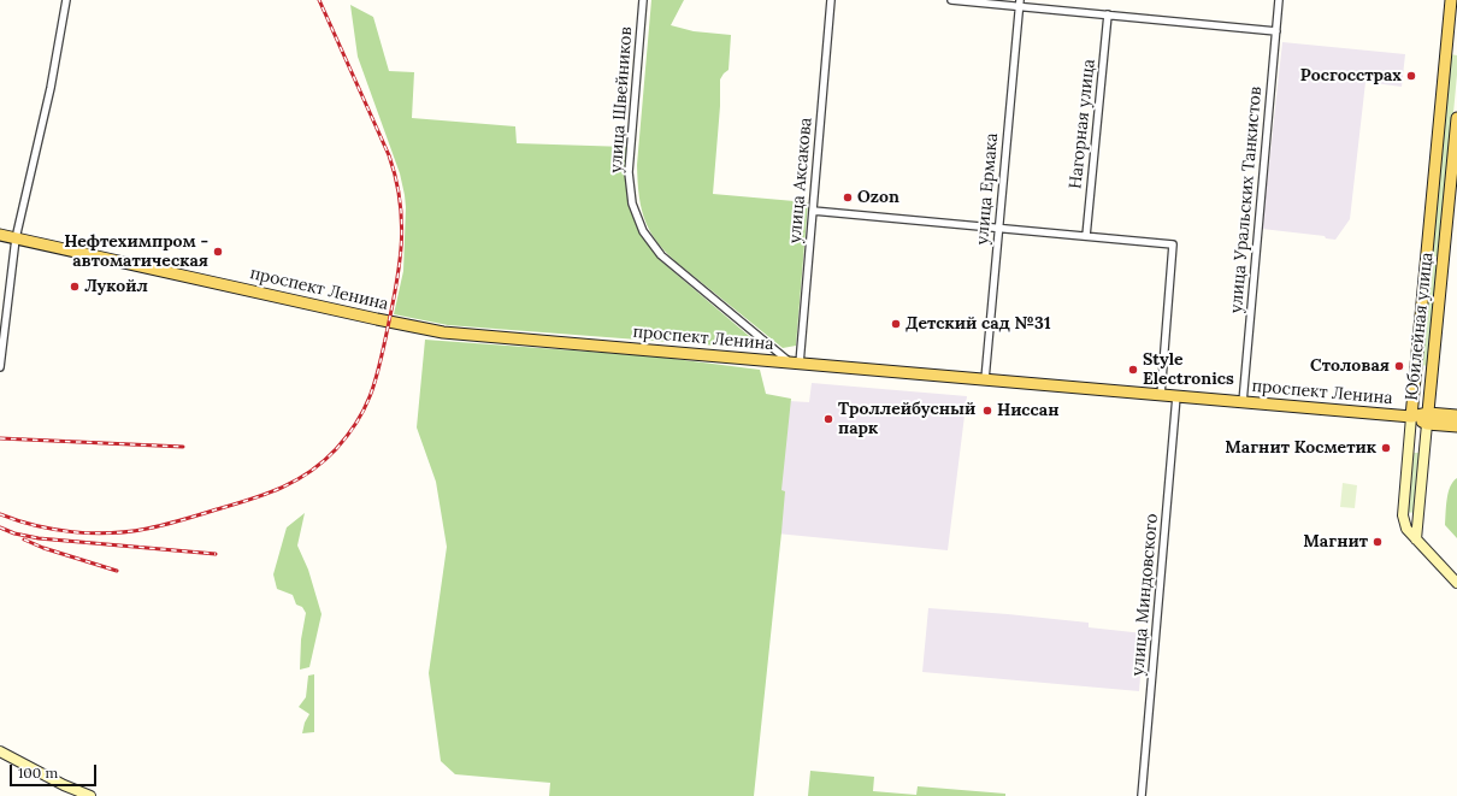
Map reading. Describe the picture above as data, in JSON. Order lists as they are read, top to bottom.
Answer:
{
  "streets": {
    "main road": ["проспект Ленина", "Юбилейная улица"],
    "street": [
      "улица Швейников",
      "Нагорная улица",
      "улица Аксакова",
      "улица Ермака",
      "улица Уральских Танкистов",
      "улица Миндовского"
    ]
  },
  "crossings": [
    ["улица Швейников", "улица Аксакова"],
    ["улица Швейников", "проспект Ленина"],
    ["улица Аксакова", "проспект Ленина"],
    ["улица Ермака", "проспект Ленина"],
    ["улица Уральских Танкистов", "проспект Ленина"],
    ["проспект Ленина", "Юбилейная улица"],
    ["проспект Ленина", "улица Миндовского"]
  ],
  "places": [
    "Росгосстрах",
    "Ozon",
    "Нефтехимпром - автоматическая",
    "Лукойл",
    "Детский сад №31",
    "Столовая",
    "Style Electronics",
    "Ниссан",
    "Троллейбусный парк",
    "Магнит Косметик",
    "Магнит"
  ],
  "scale_bar": "100 m"
}
